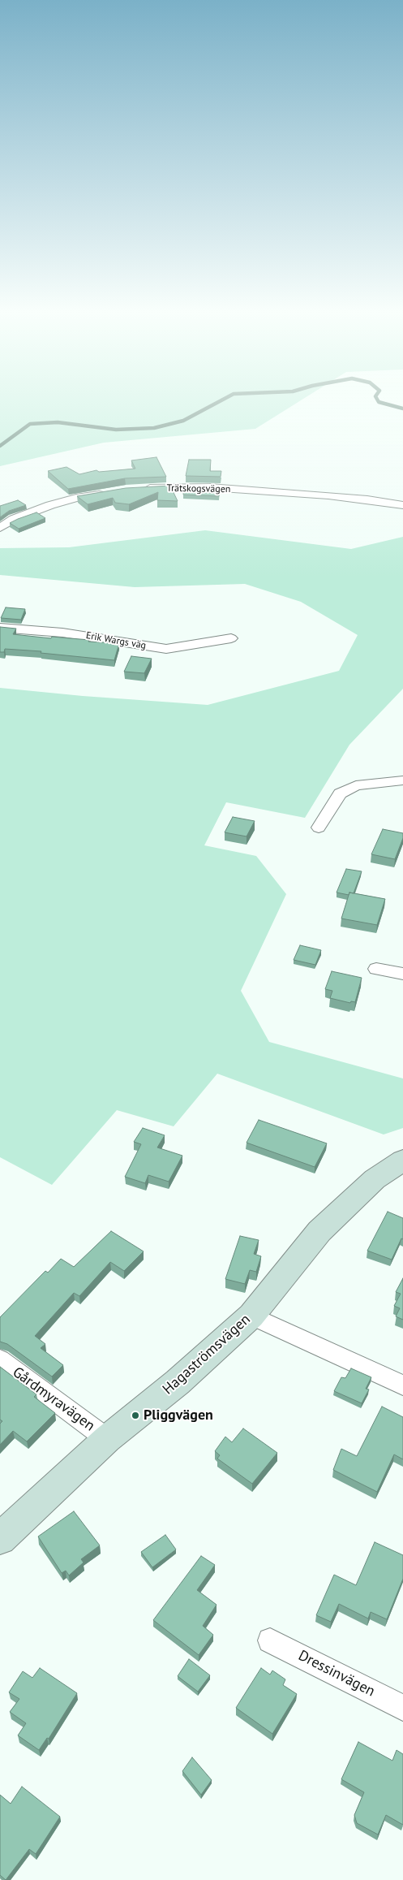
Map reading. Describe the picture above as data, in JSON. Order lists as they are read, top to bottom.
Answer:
{
  "streets": {
    "street": [
      "Trätskogsvägen",
      "Erik Wargs väg",
      "Hagaströmsvägen",
      "Gårdmyravägen",
      "Dressinvägen"
    ]
  },
  "crossings": [
    ["Hagaströmsvägen", "Gårdmyravägen"]
  ],
  "places": ["Pliggvägen"]
}
